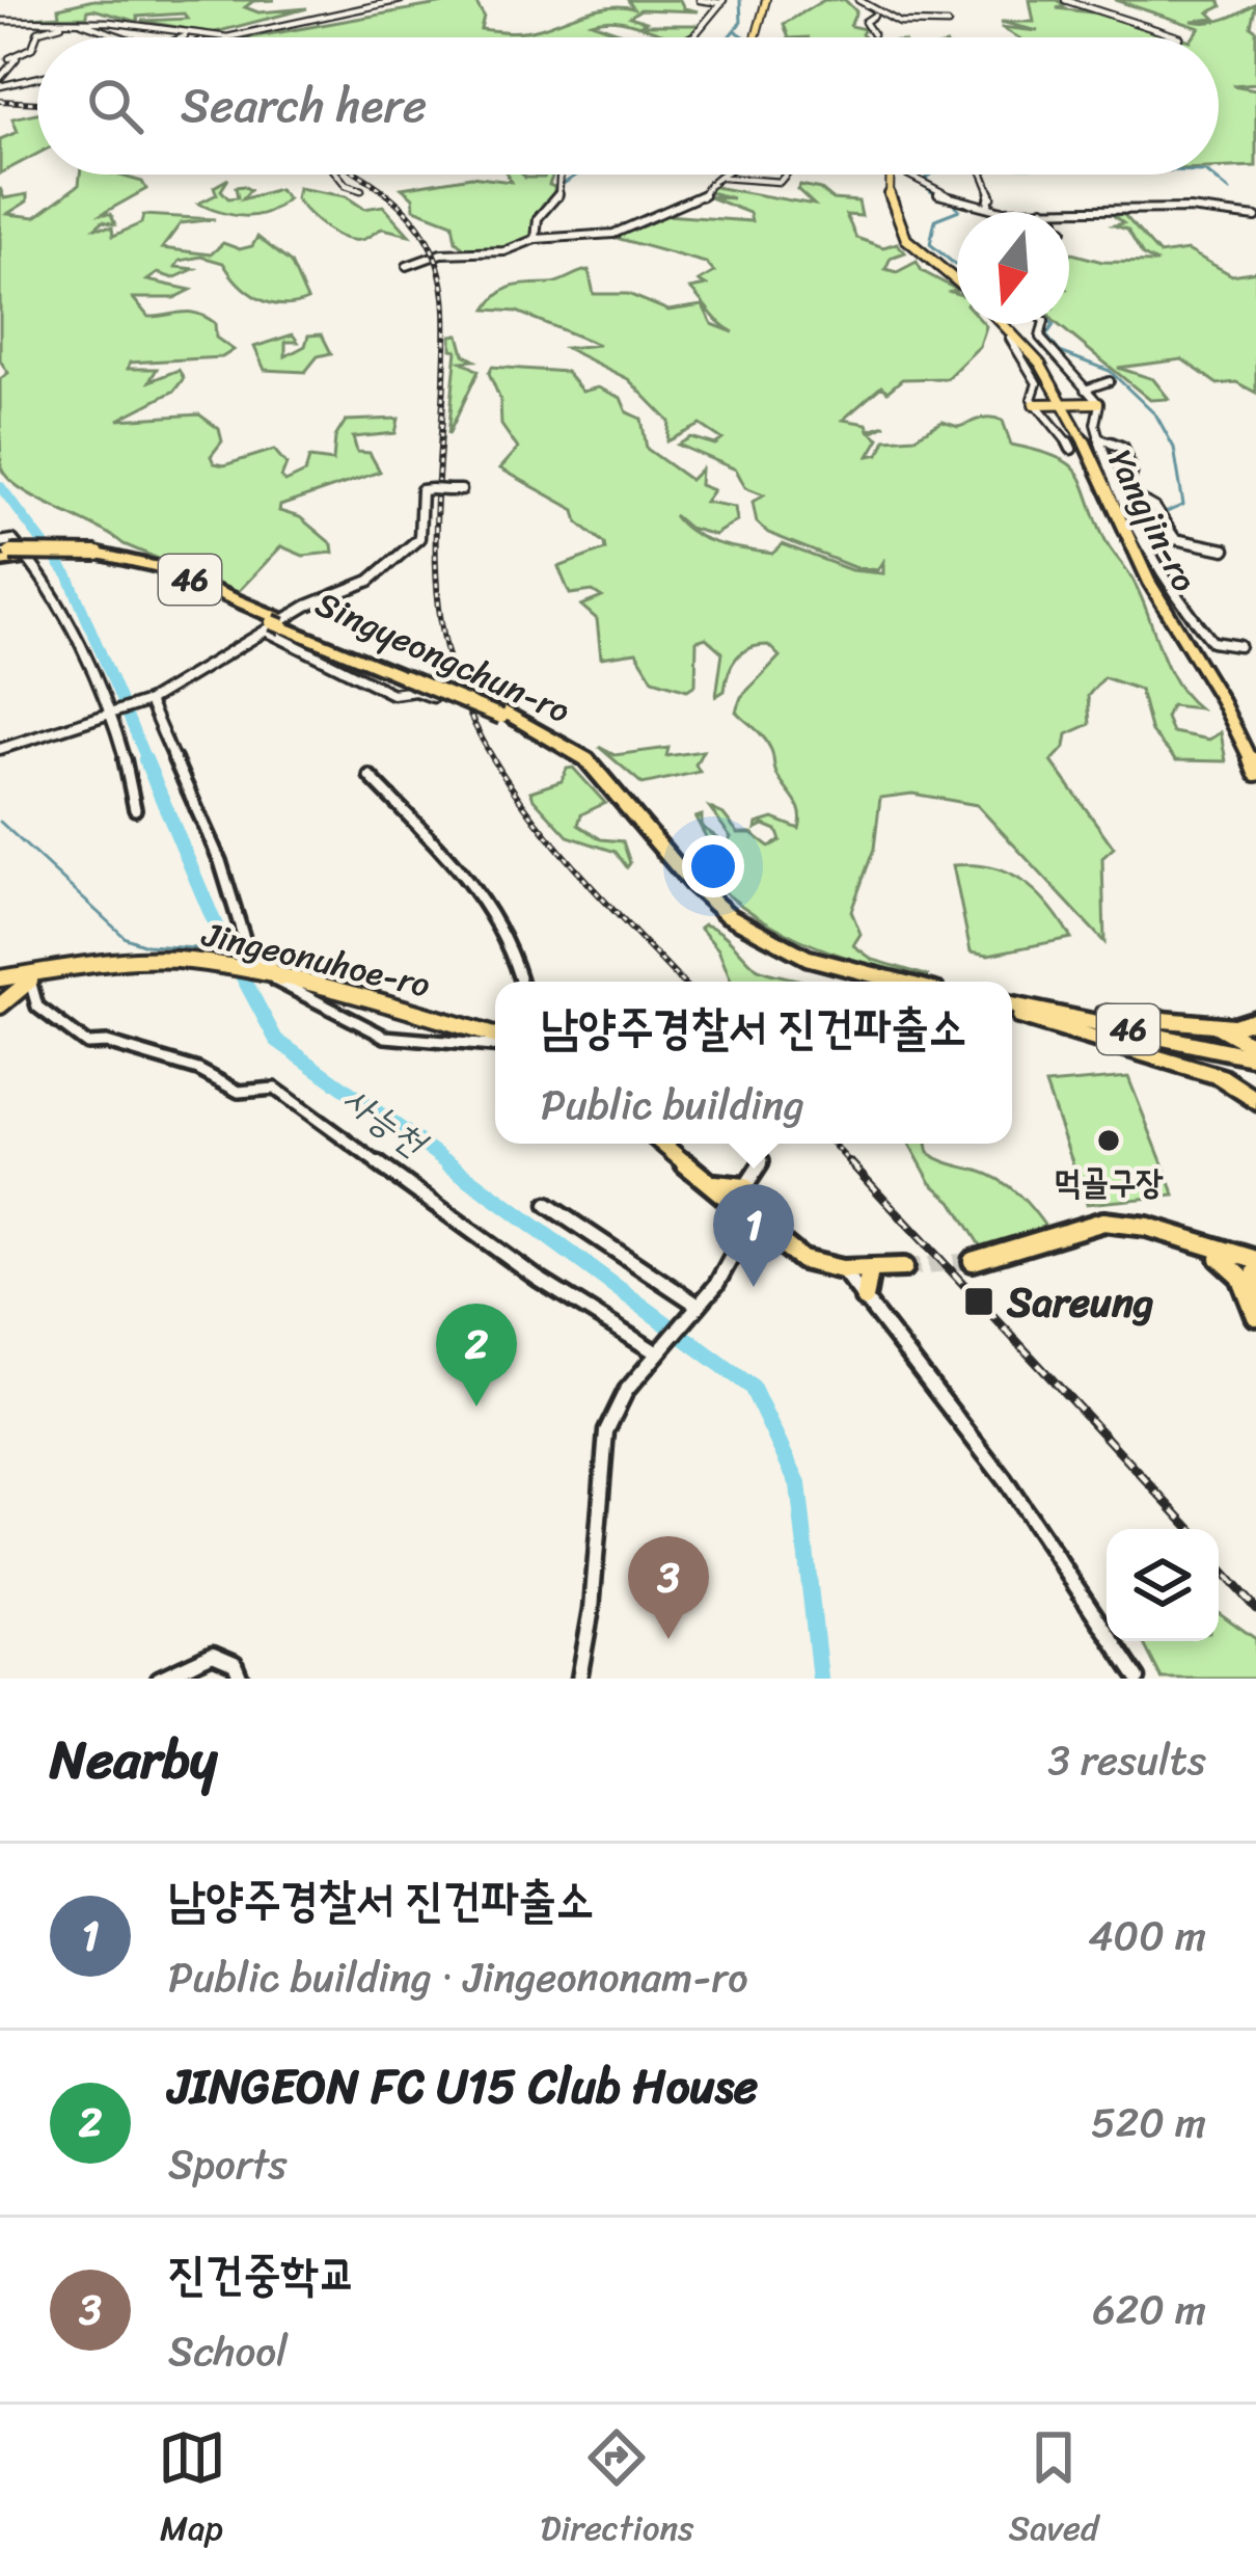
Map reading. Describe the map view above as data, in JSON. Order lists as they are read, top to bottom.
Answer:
{
  "streets": {
    "highway": ["46", "Singyeongchun-ro"],
    "main road": ["Yangjin-ro", "Jingeonuhoe-ro"]
  },
  "water": ["사능천"],
  "places": {
    "other": ["먹골구장"],
    "transit": ["Sareung"]
  },
  "north": "bottom",
  "page": {
    "search": "Search here",
    "popup": ["남양주경찰서 진건파출소", "Public building"],
    "pins": ["1", "2", "3"],
    "heading": ["Nearby", "3 results"],
    "list": [
      {
        "mark": "1",
        "name": "남양주경찰서 진건파출소",
        "note": "Public building · Jingeononam-ro",
        "value": "400 m"
      },
      {
        "mark": "2",
        "name": "JINGEON FC U15 Club House",
        "note": "Sports",
        "value": "520 m"
      },
      {
        "mark": "3",
        "name": "진건중학교",
        "note": "School",
        "value": "620 m"
      }
    ],
    "nav": ["Map", "Directions", "Saved"]
  }
}
